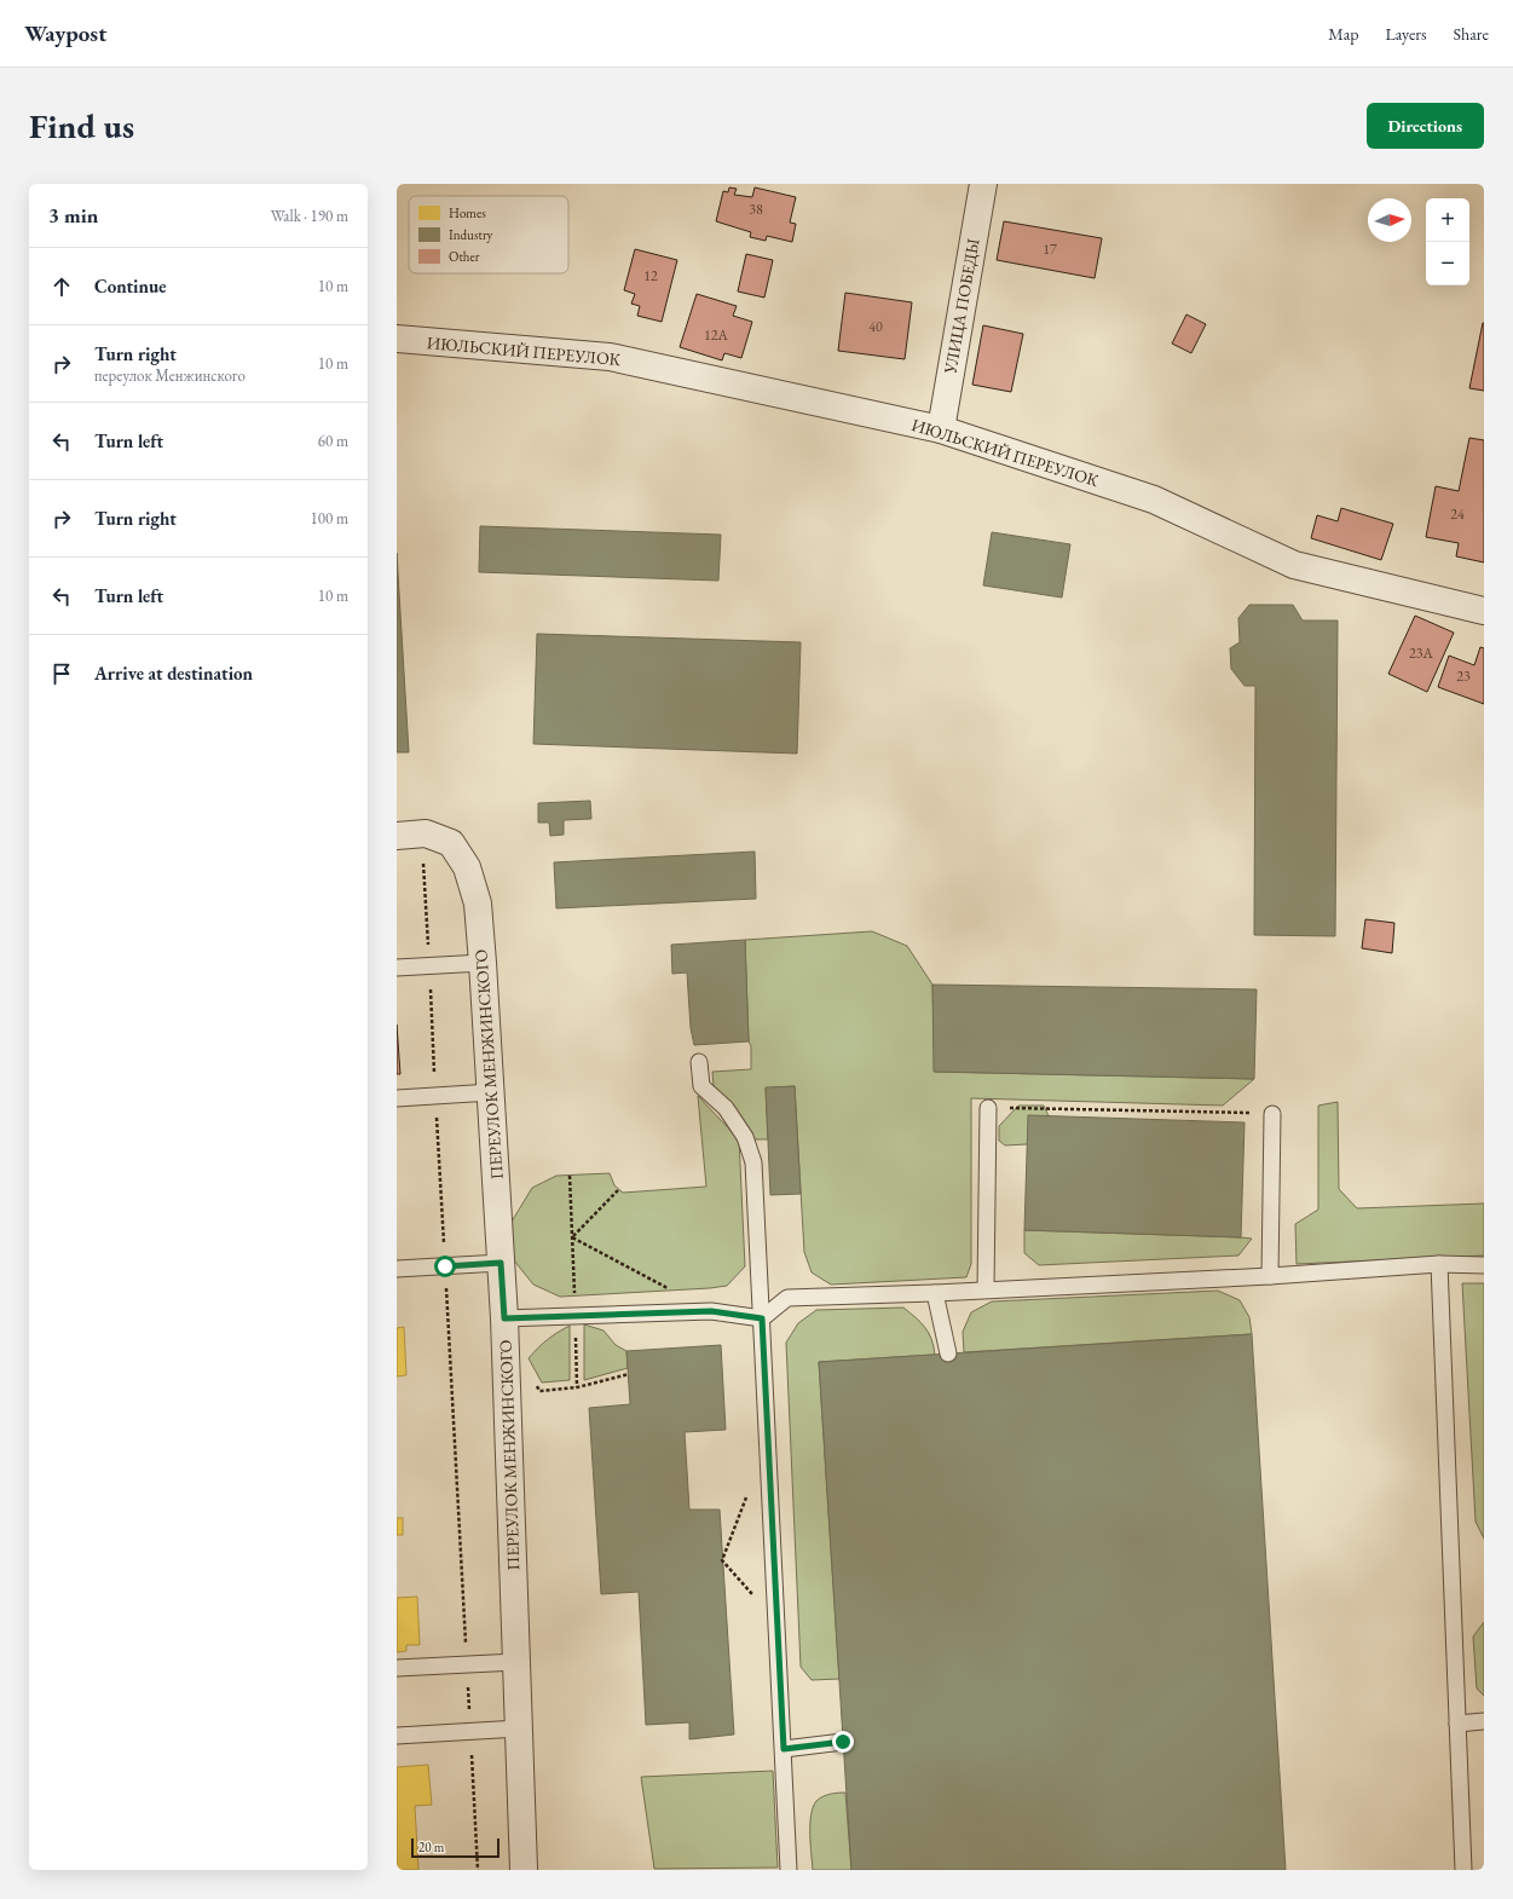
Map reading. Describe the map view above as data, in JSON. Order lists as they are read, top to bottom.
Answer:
{
  "streets": {
    "street": ["УЛИЦА ПОБЕДЫ", "ИЮЛЬСКИЙ ПЕРЕУЛОК", "ПЕРЕУЛОК МЕНЖИНСКОГО"]
  },
  "crossings": [
    ["УЛИЦА ПОБЕДЫ", "ИЮЛЬСКИЙ ПЕРЕУЛОК"]
  ],
  "house_numbers": [
    "38",
    "17",
    "12",
    "40",
    "12А",
    "24",
    "23А",
    "23"
  ],
  "legend": ["Homes", "Industry", "Other"],
  "scale_bar": "20 m",
  "north": "right",
  "page": {
    "header": "Waypost",
    "nav": ["Map", "Layers", "Share"],
    "buttons": "Directions",
    "title": "Find us",
    "heading": ["3 min", "Walk · 190 m"],
    "map_buttons": ["+", "−"],
    "list": [
      ["Continue", "10 m"],
      ["Turn right", "переулок Менжинского", "10 m"],
      ["Turn left", "60 m"],
      ["Turn right", "100 m"],
      ["Turn left", "10 m"],
      "Arrive at destination"
    ],
    "scale": "20 m"
  }
}
